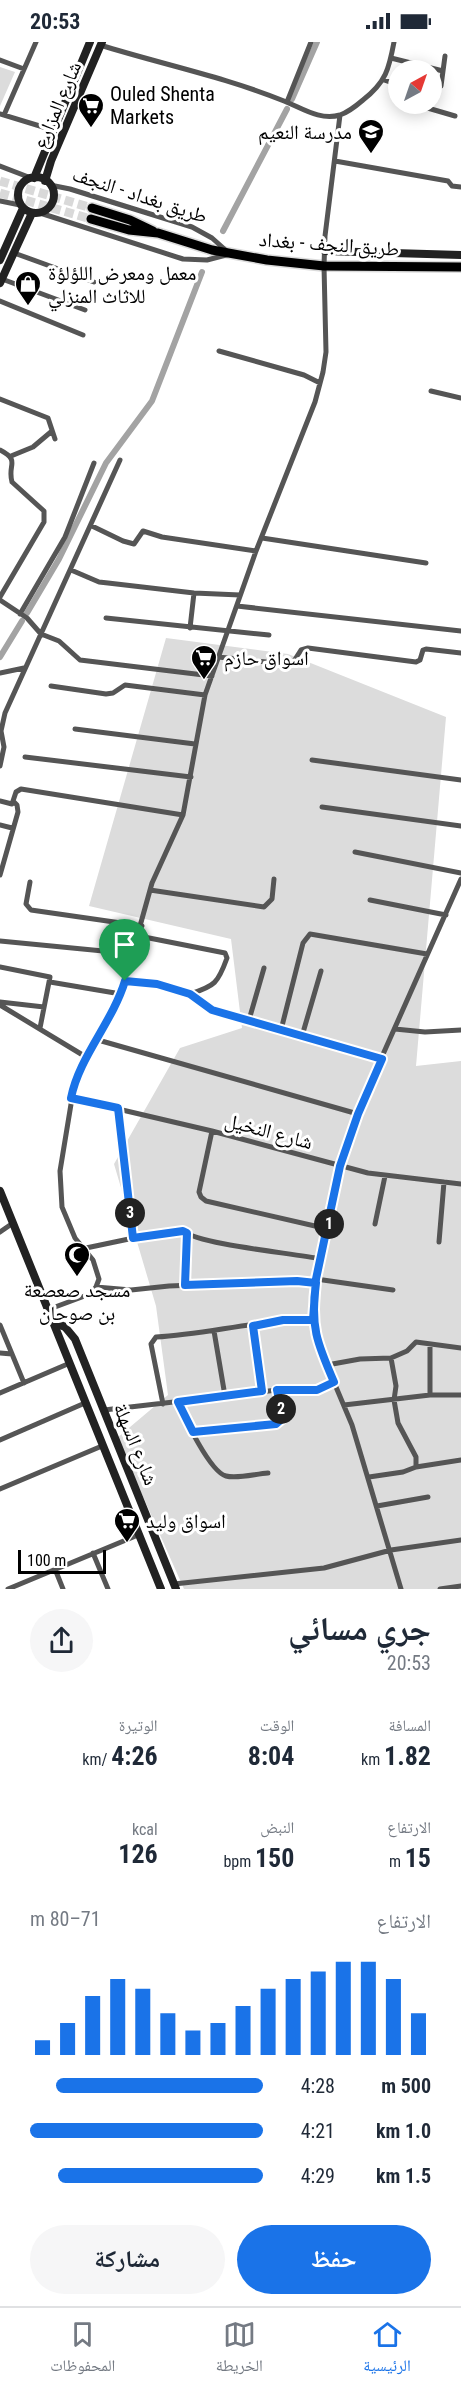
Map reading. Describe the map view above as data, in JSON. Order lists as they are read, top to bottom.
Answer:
{
  "streets": {
    "main road": [
      "شارع المزارع",
      "طريق بغداد - النجف",
      "طريق النجف - بغداد",
      "شارع السهلة"
    ],
    "street": ["شارع النخيل"]
  },
  "crossings": [
    ["شارع المزارع", "طريق بغداد - النجف"],
    ["طريق بغداد - النجف", "طريق النجف - بغداد"]
  ],
  "places": {
    "supermarket": ["Ouled Shenta Markets", "اسواق حازم", "اسواق وليد"],
    "school or university": ["مدرسة النعيم"],
    "shop": ["معمل ومعرض اللؤلؤة للاثاث المنزلي"],
    "mosque": ["مسجد صعصعة بن صوحان"]
  },
  "scale_bar": "100 m",
  "north": "top right",
  "page": {
    "status": "20:53",
    "pins": ["3", "1", "2"],
    "scale": "100 m",
    "heading": ["جري مسائي", "20:53"],
    "stats": [
      ["المسافة", "1.82 km"],
      ["الوقت", "8:04"],
      ["الوتيرة", "4:26 /km"],
      ["الارتفاع", "15 m"],
      ["النبض", "150 bpm"],
      ["kcal", "126"]
    ],
    "chart": ["الارتفاع", "71–80 m"],
    "list": [
      {
        "name": "500 m",
        "note": "4:28"
      },
      {
        "name": "1.0 km",
        "note": "4:21"
      },
      {
        "name": "1.5 km",
        "note": "4:29"
      }
    ],
    "buttons": ["حفظ", "مشاركة"],
    "tabs": ["الرئيسية", "الخريطة", "المحفوظات"]
  }
}
